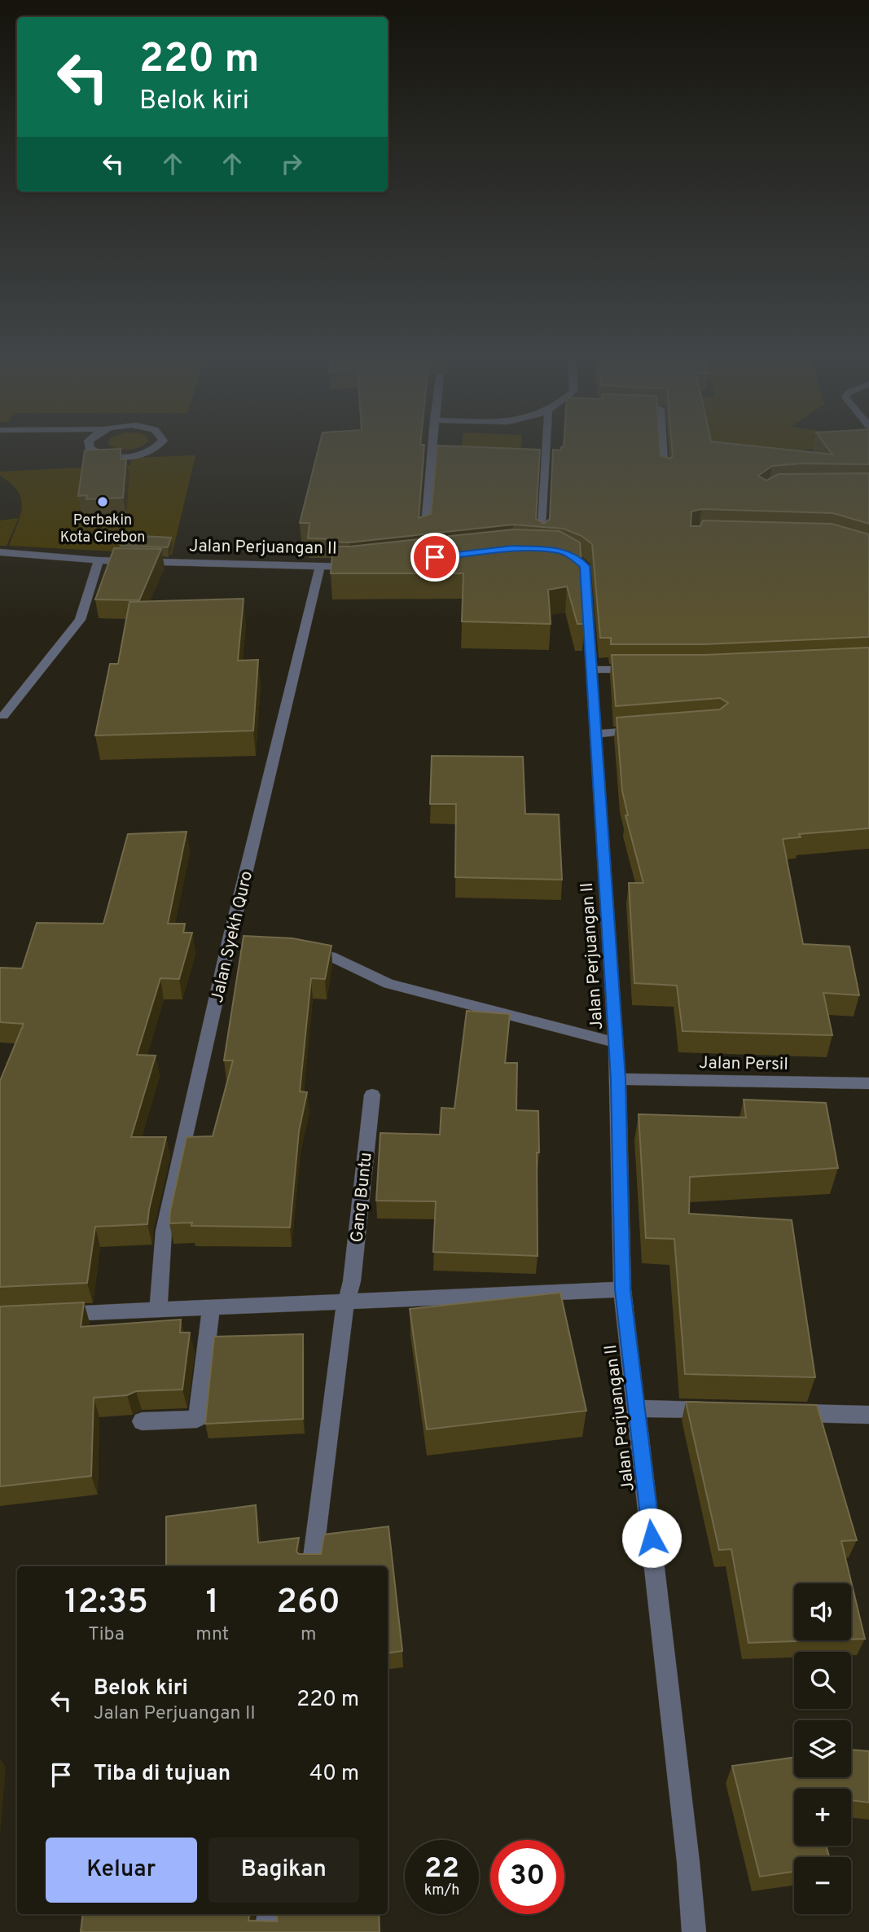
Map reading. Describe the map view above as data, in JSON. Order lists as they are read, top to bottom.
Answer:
{
  "streets": {
    "street": [
      "Jalan Perjuangan II",
      "Jalan Syekh Quro",
      "Jalan Persil",
      "Gang Buntu"
    ]
  },
  "crossings": [
    ["Jalan Perjuangan II", "Jalan Syekh Quro"],
    ["Jalan Perjuangan II", "Jalan Persil"]
  ],
  "places": ["Perbakin Kota Cirebon"],
  "page": {
    "turn": ["220 m", "Belok kiri"],
    "eta": [
      "12:35",
      "Tiba",
      "1",
      "mnt",
      "260",
      "m"
    ],
    "map_buttons": ["+", "−"],
    "list": [
      {
        "name": "Belok kiri",
        "note": "Jalan Perjuangan II",
        "value": "220 m"
      },
      {
        "name": "Tiba di tujuan",
        "value": "40 m"
      }
    ],
    "buttons": ["Keluar", "Bagikan"],
    "speed": "22 km/h",
    "limit": "30"
  }
}
